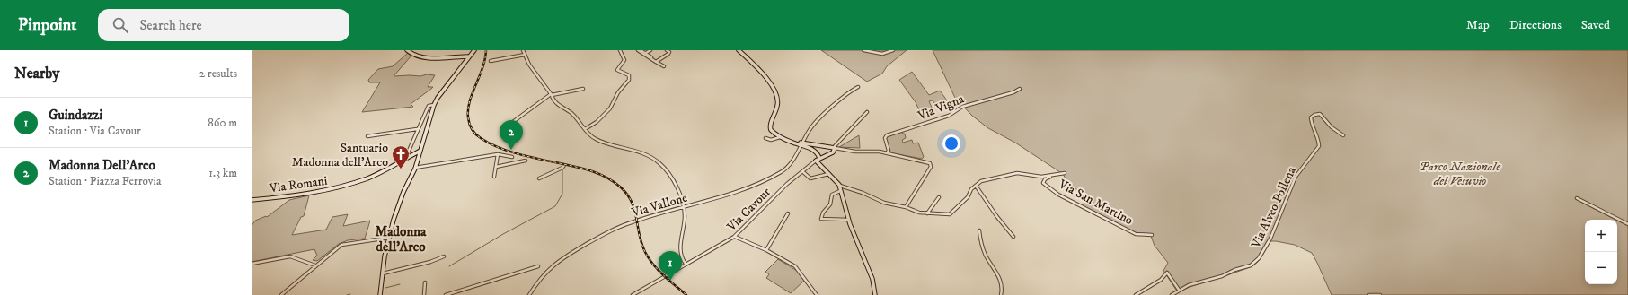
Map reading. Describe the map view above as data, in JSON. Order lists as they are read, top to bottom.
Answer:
{
  "streets": {
    "street": [
      "Via Vigna",
      "Via Romani",
      "Via San Martino",
      "Via Vallone",
      "Via Alveo Pollena",
      "Via Cavour"
    ]
  },
  "districts": ["Madonna dell'Arco"],
  "parks": ["Parco Nazionale del Vesuvio"],
  "places": {
    "church": ["Santuario Madonna dell'Arco"]
  },
  "page": {
    "header": "Pinpoint",
    "search": "Search here",
    "nav": ["Map", "Directions", "Saved"],
    "heading": ["Nearby", "2 results"],
    "list": [
      {
        "mark": "1",
        "name": "Guindazzi",
        "note": "Station · Via Cavour",
        "value": "860 m"
      },
      {
        "mark": "2",
        "name": "Madonna Dell'Arco",
        "note": "Station · Piazza Ferrovia",
        "value": "1.3 km"
      }
    ],
    "pins": ["2", "1"],
    "map_buttons": ["+", "−"]
  }
}
